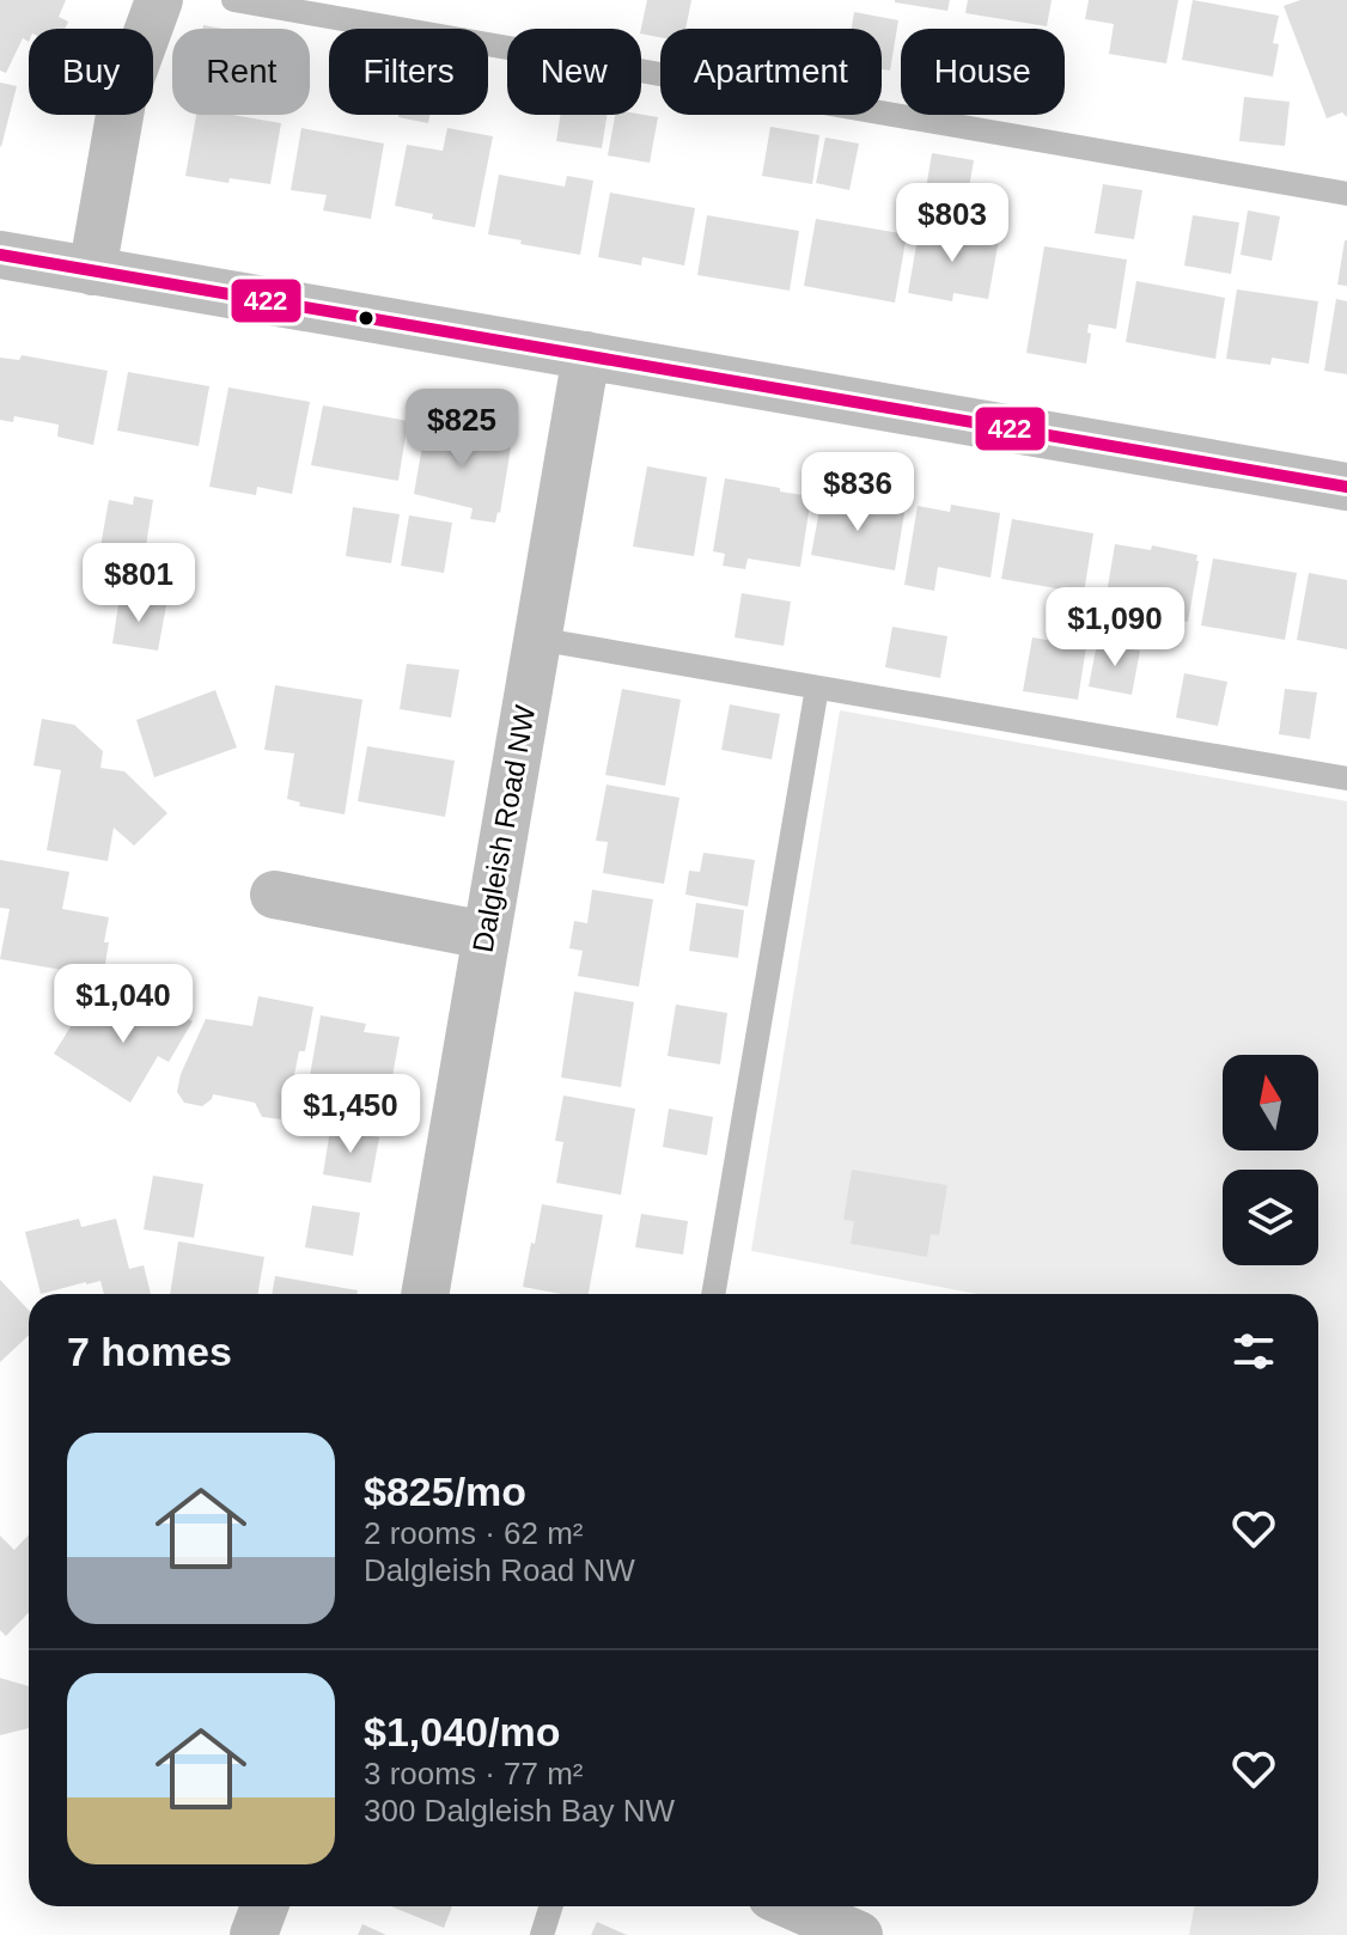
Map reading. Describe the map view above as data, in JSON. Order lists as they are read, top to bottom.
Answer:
{
  "streets": {
    "street": ["Dalgleish Road NW"]
  },
  "lines": ["transit line 422"],
  "north": "top",
  "page": {
    "chip": [
      "Buy",
      "Rent",
      "Filters",
      "New",
      "Apartment",
      "House"
    ],
    "price": [
      "$803",
      "$825",
      "$836",
      "$801",
      "$1,090",
      "$1,040",
      "$1,450"
    ],
    "heading": "7 homes",
    "list": [
      {
        "name": "$825/mo",
        "note": "2 rooms · 62 m² · Dalgleish Road NW"
      },
      {
        "name": "$1,040/mo",
        "note": "3 rooms · 77 m² · 300 Dalgleish Bay NW"
      }
    ]
  }
}
